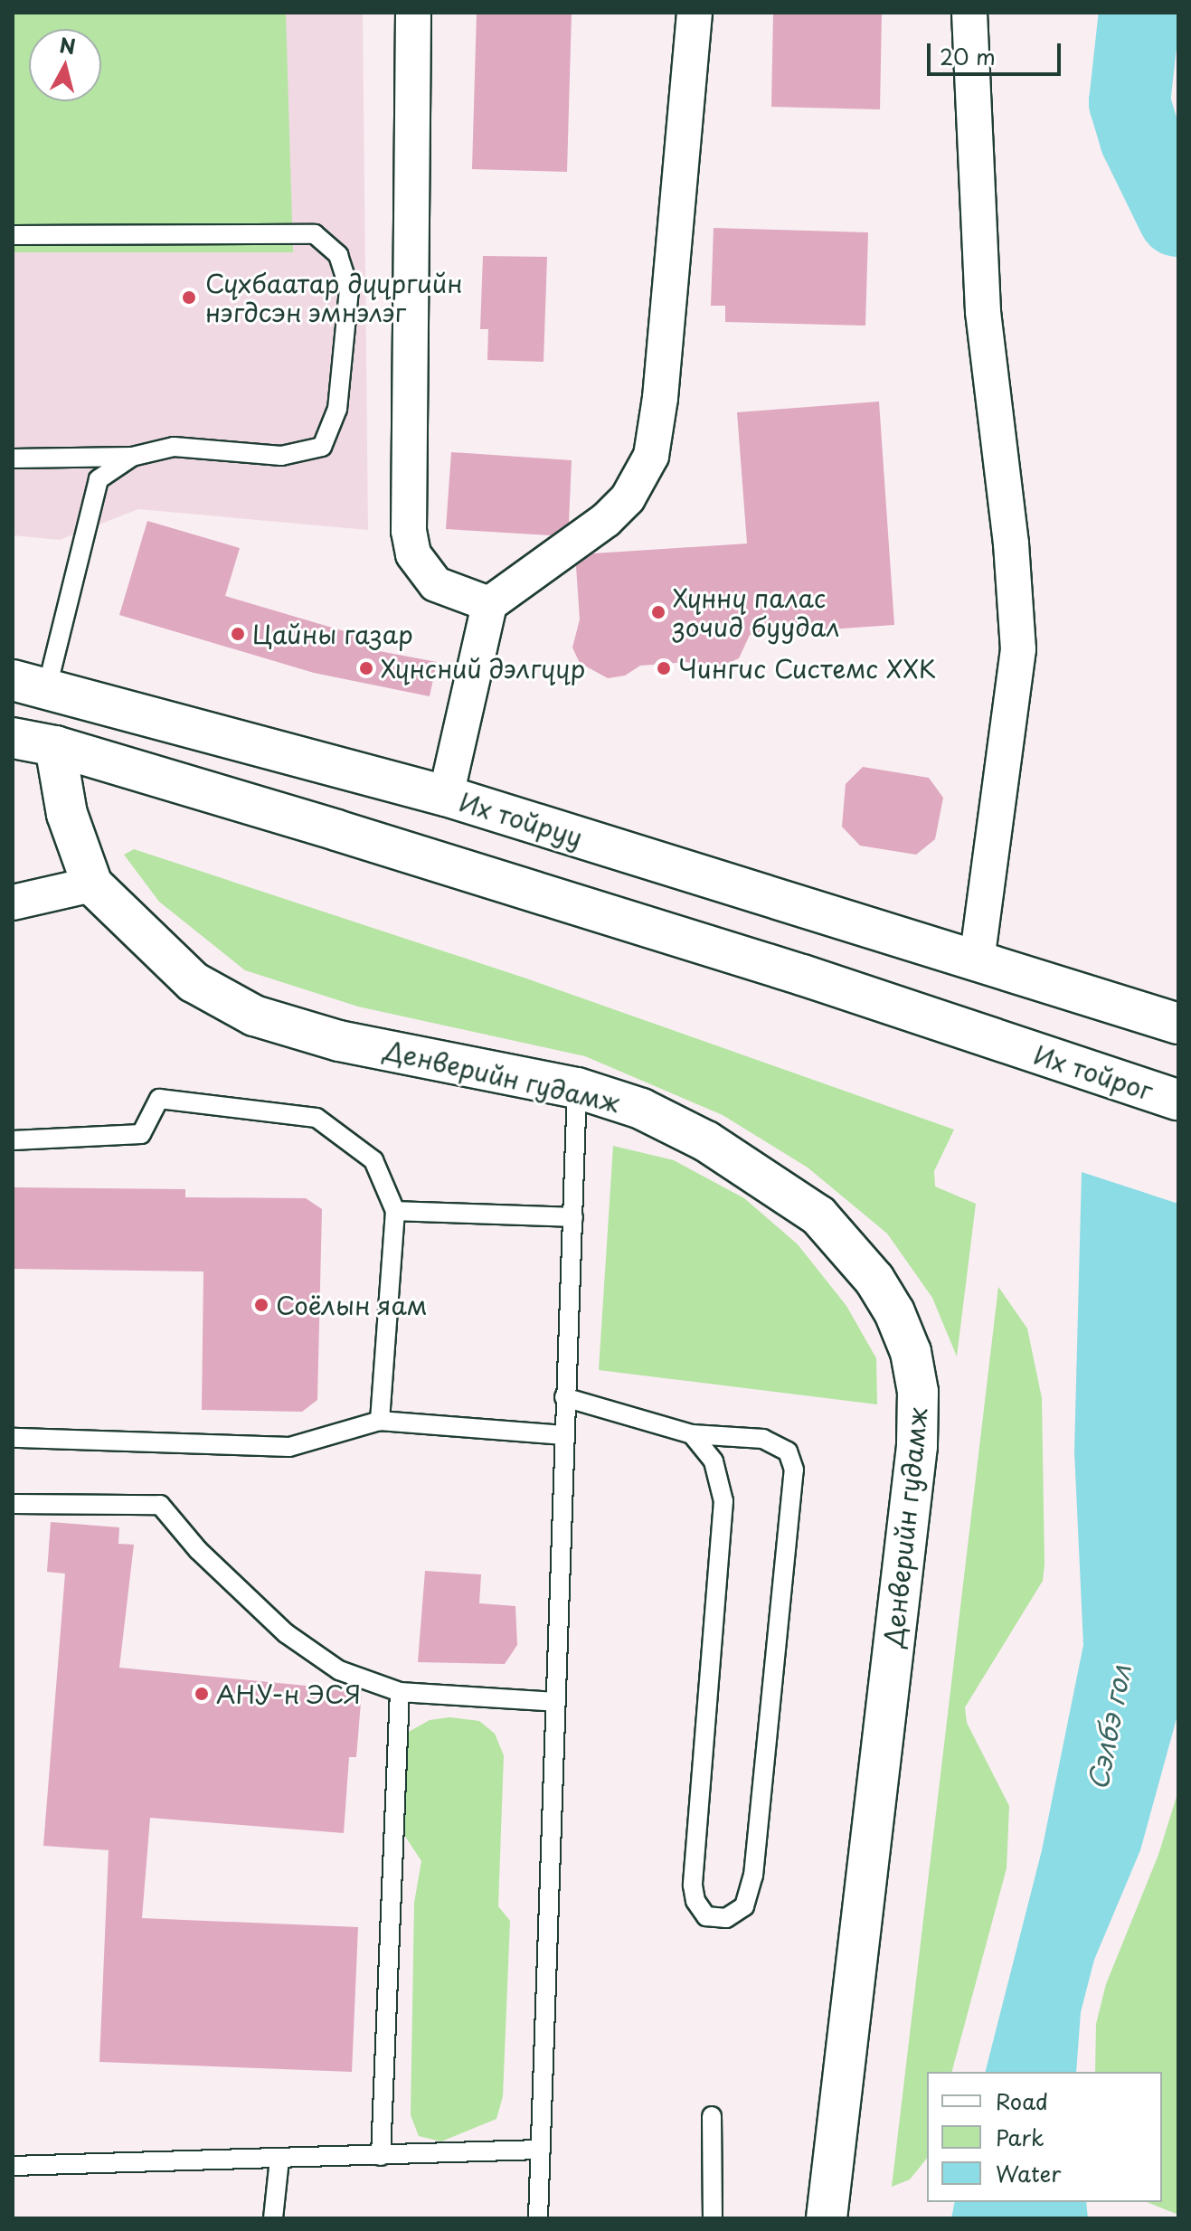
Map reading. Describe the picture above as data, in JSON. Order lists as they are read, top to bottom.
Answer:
{
  "streets": {
    "main road": ["Их тойруу", "Их тойрог", "Денверийн гудамж"]
  },
  "crossings": [
    ["Их тойрог", "Денверийн гудамж"]
  ],
  "water": ["Сэлбэ гол"],
  "places": [
    "Сүхбаатар дүүргийн нэгдсэн эмнэлэг",
    "Хүннү палас зочид буудал",
    "Цайны газар",
    "Хүнсний дэлгүүр",
    "Чингис Системс ХХК",
    "Соёлын яам",
    "АНУ-н ЭСЯ"
  ],
  "legend": ["Road", "Park", "Water"],
  "scale_bar": "20 m",
  "north": "top"
}
